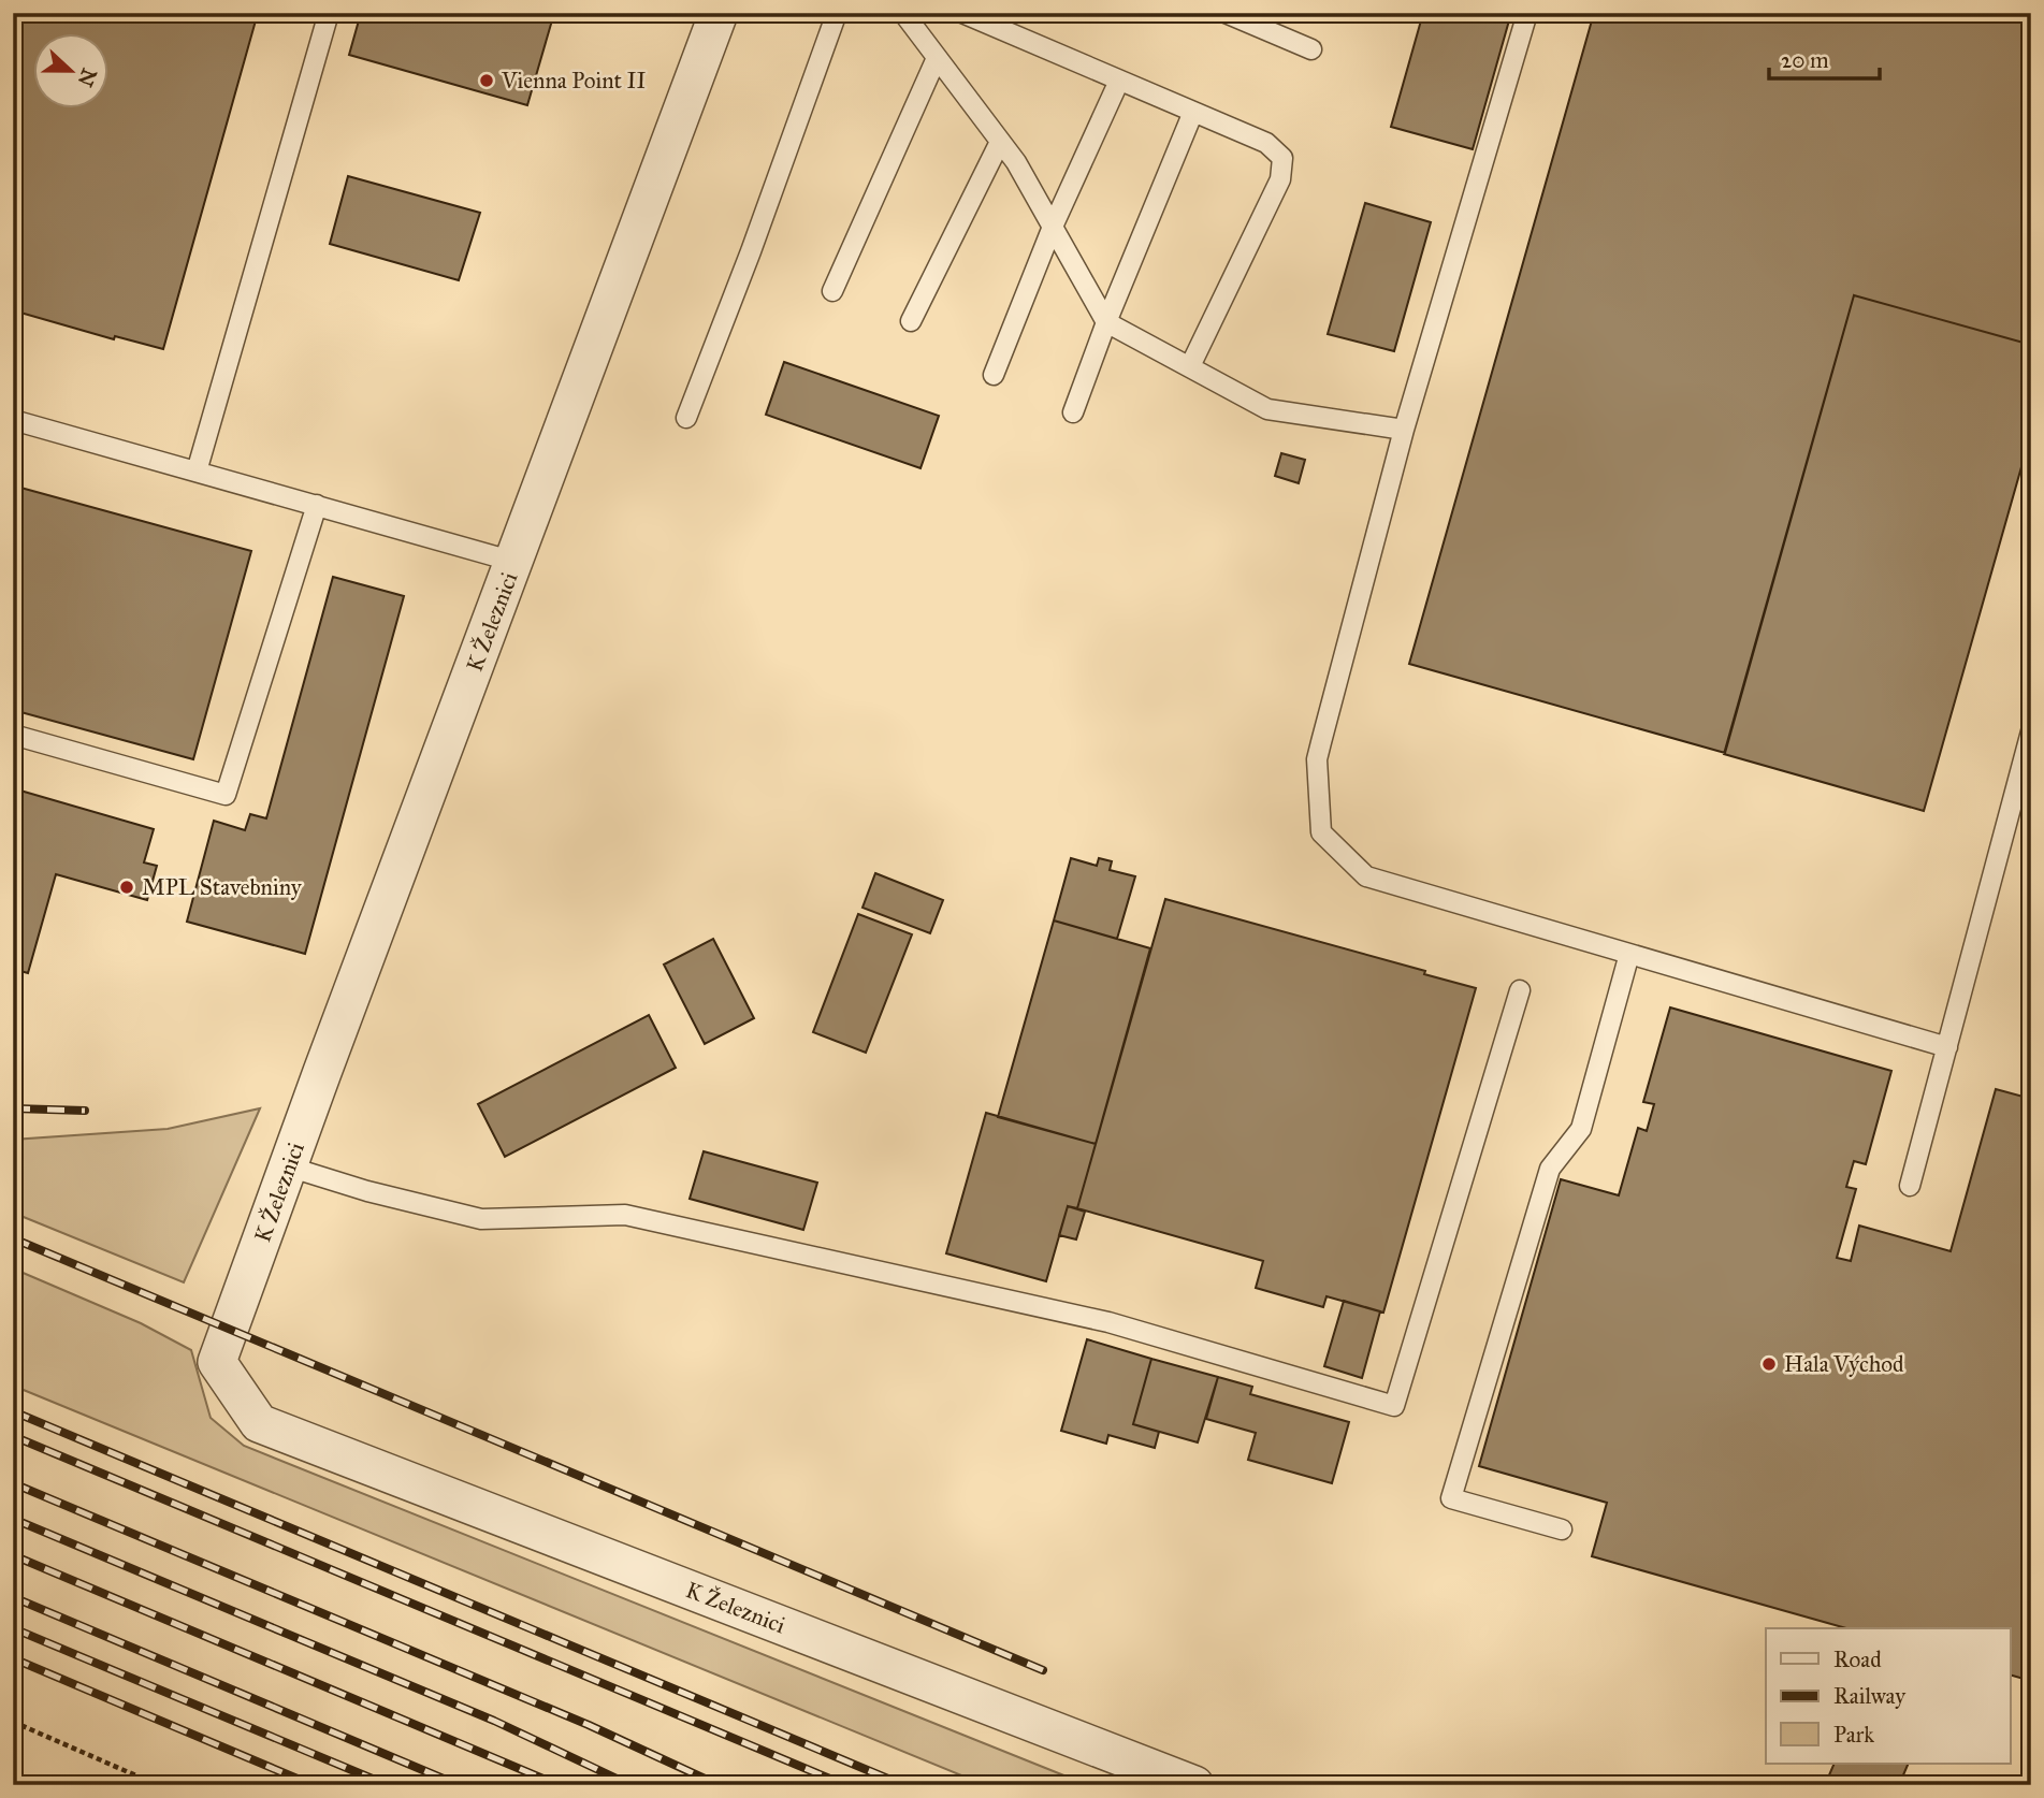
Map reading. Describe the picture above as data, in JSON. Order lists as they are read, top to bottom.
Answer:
{
  "streets": {
    "street": ["K Železnici"]
  },
  "places": ["Vienna Point II", "MPL Stavebniny", "Hala Východ"],
  "legend": ["Road", "Railway", "Park"],
  "scale_bar": "20 m",
  "north": "right"
}
